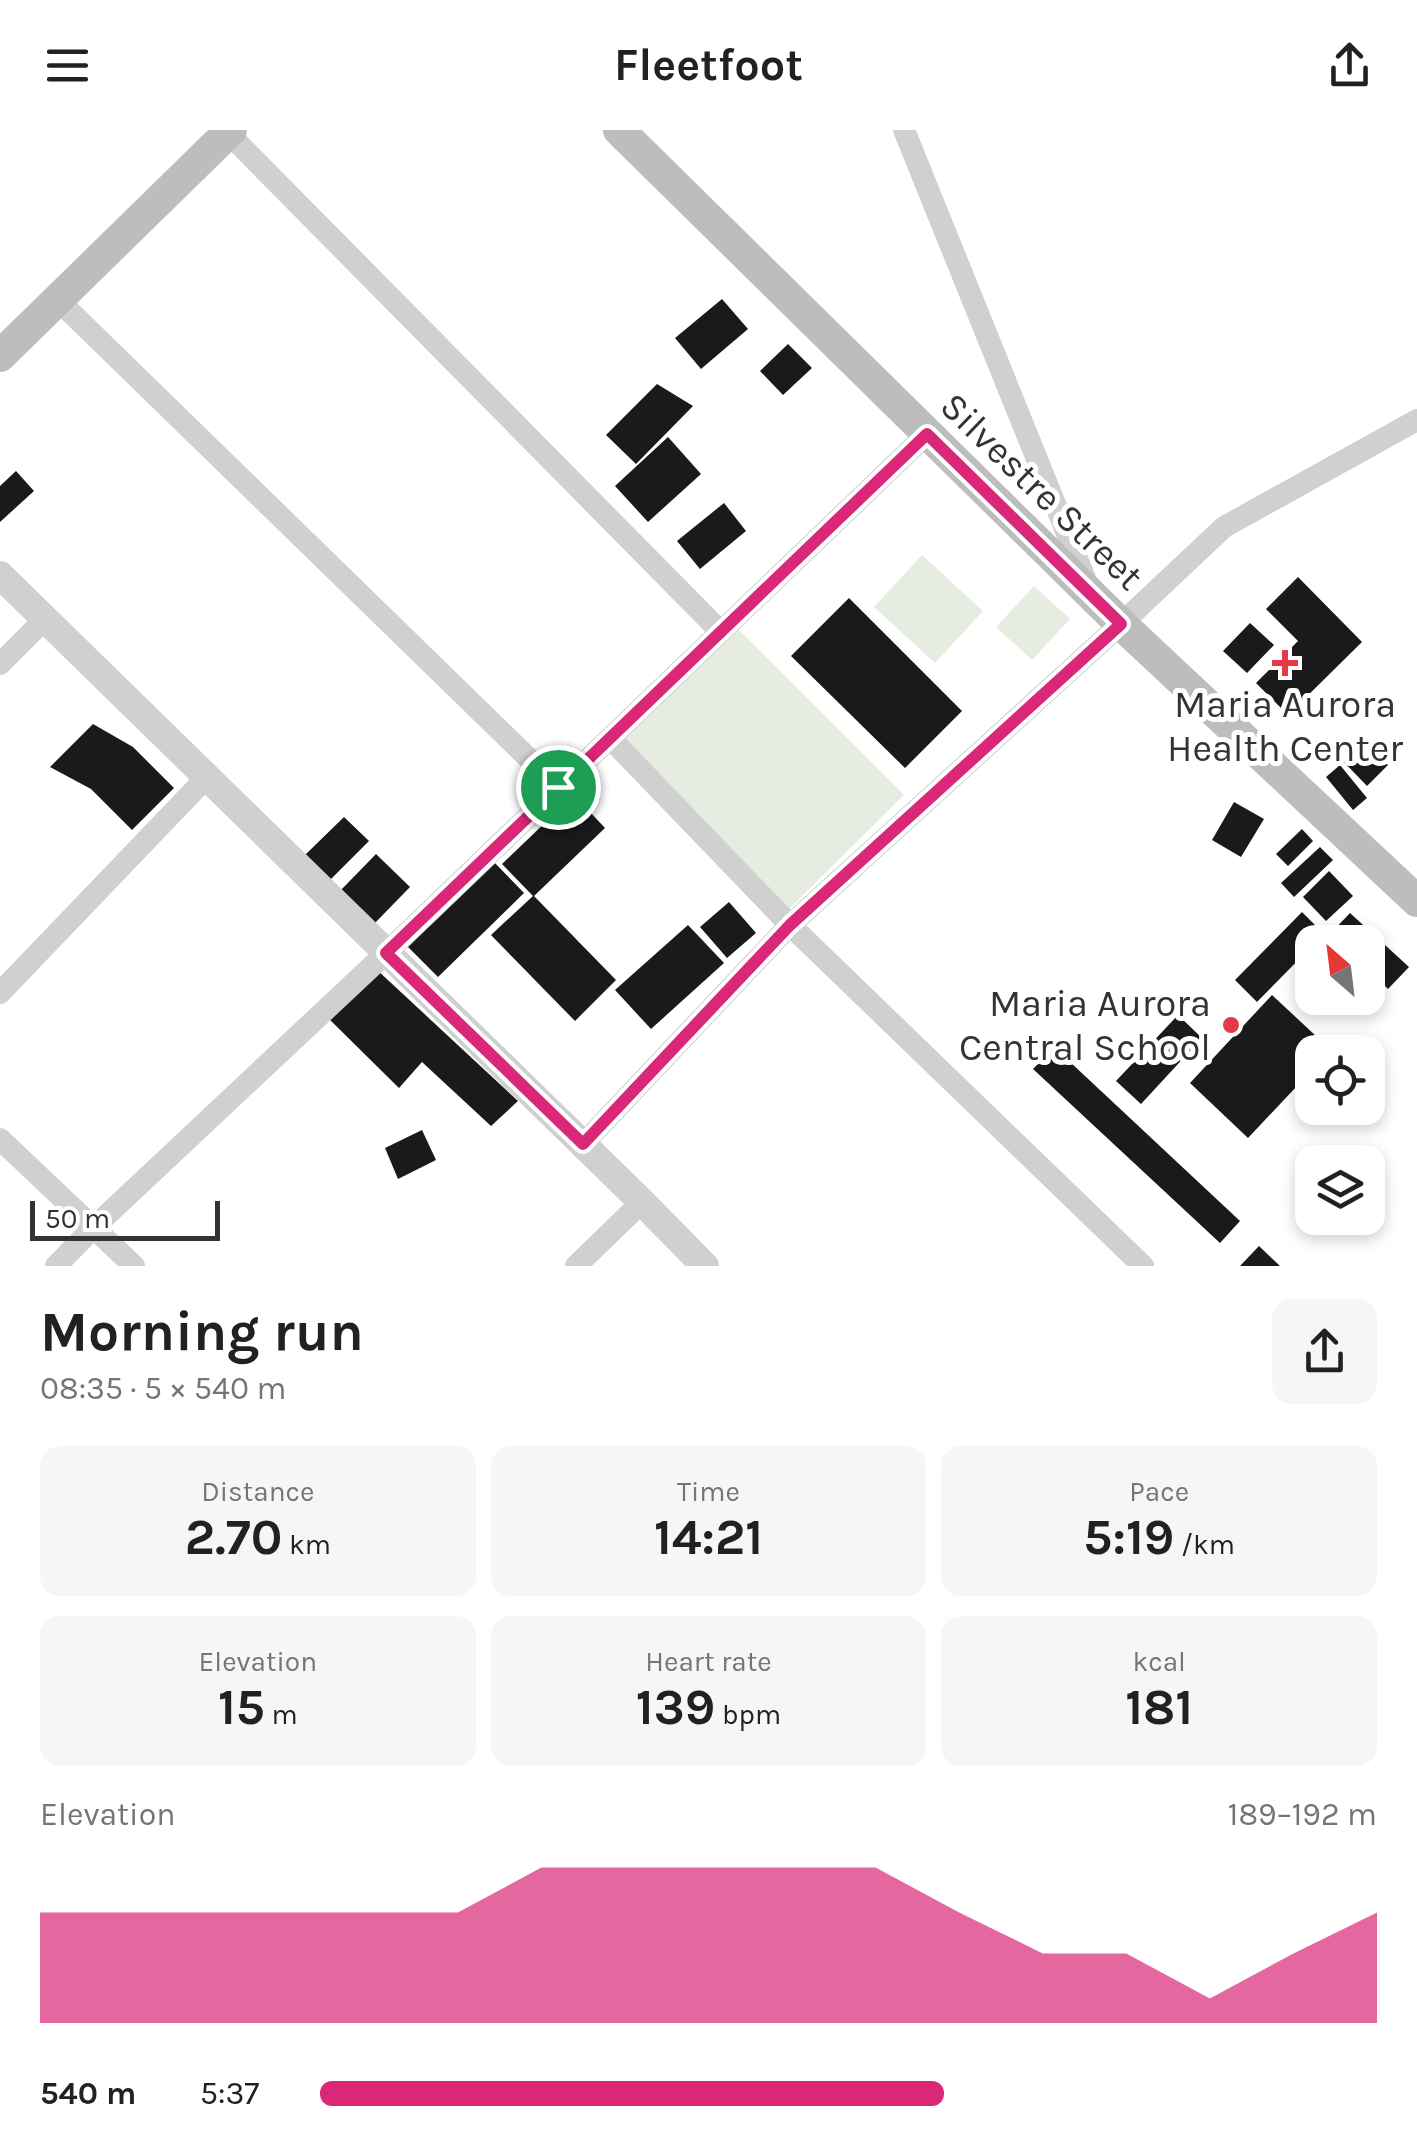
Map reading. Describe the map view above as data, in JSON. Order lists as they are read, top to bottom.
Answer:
{
  "streets": {
    "main road": ["Silvestre Street"]
  },
  "places": {
    "health": ["Maria Aurora Health Center"],
    "other": ["Maria Aurora Central School"]
  },
  "scale_bar": "50 m",
  "north": "top left",
  "page": {
    "header": "Fleetfoot",
    "scale": "50 m",
    "heading": ["Morning run", "08:35 · 5 × 540 m"],
    "stats": [
      ["Distance", "2.70 km"],
      ["Time", "14:21"],
      ["Pace", "5:19 /km"],
      ["Elevation", "15 m"],
      ["Heart rate", "139 bpm"],
      ["kcal", "181"]
    ],
    "chart": ["Elevation", "189–192 m"],
    "list": [
      {
        "name": "540 m",
        "note": "5:37"
      }
    ]
  }
}
